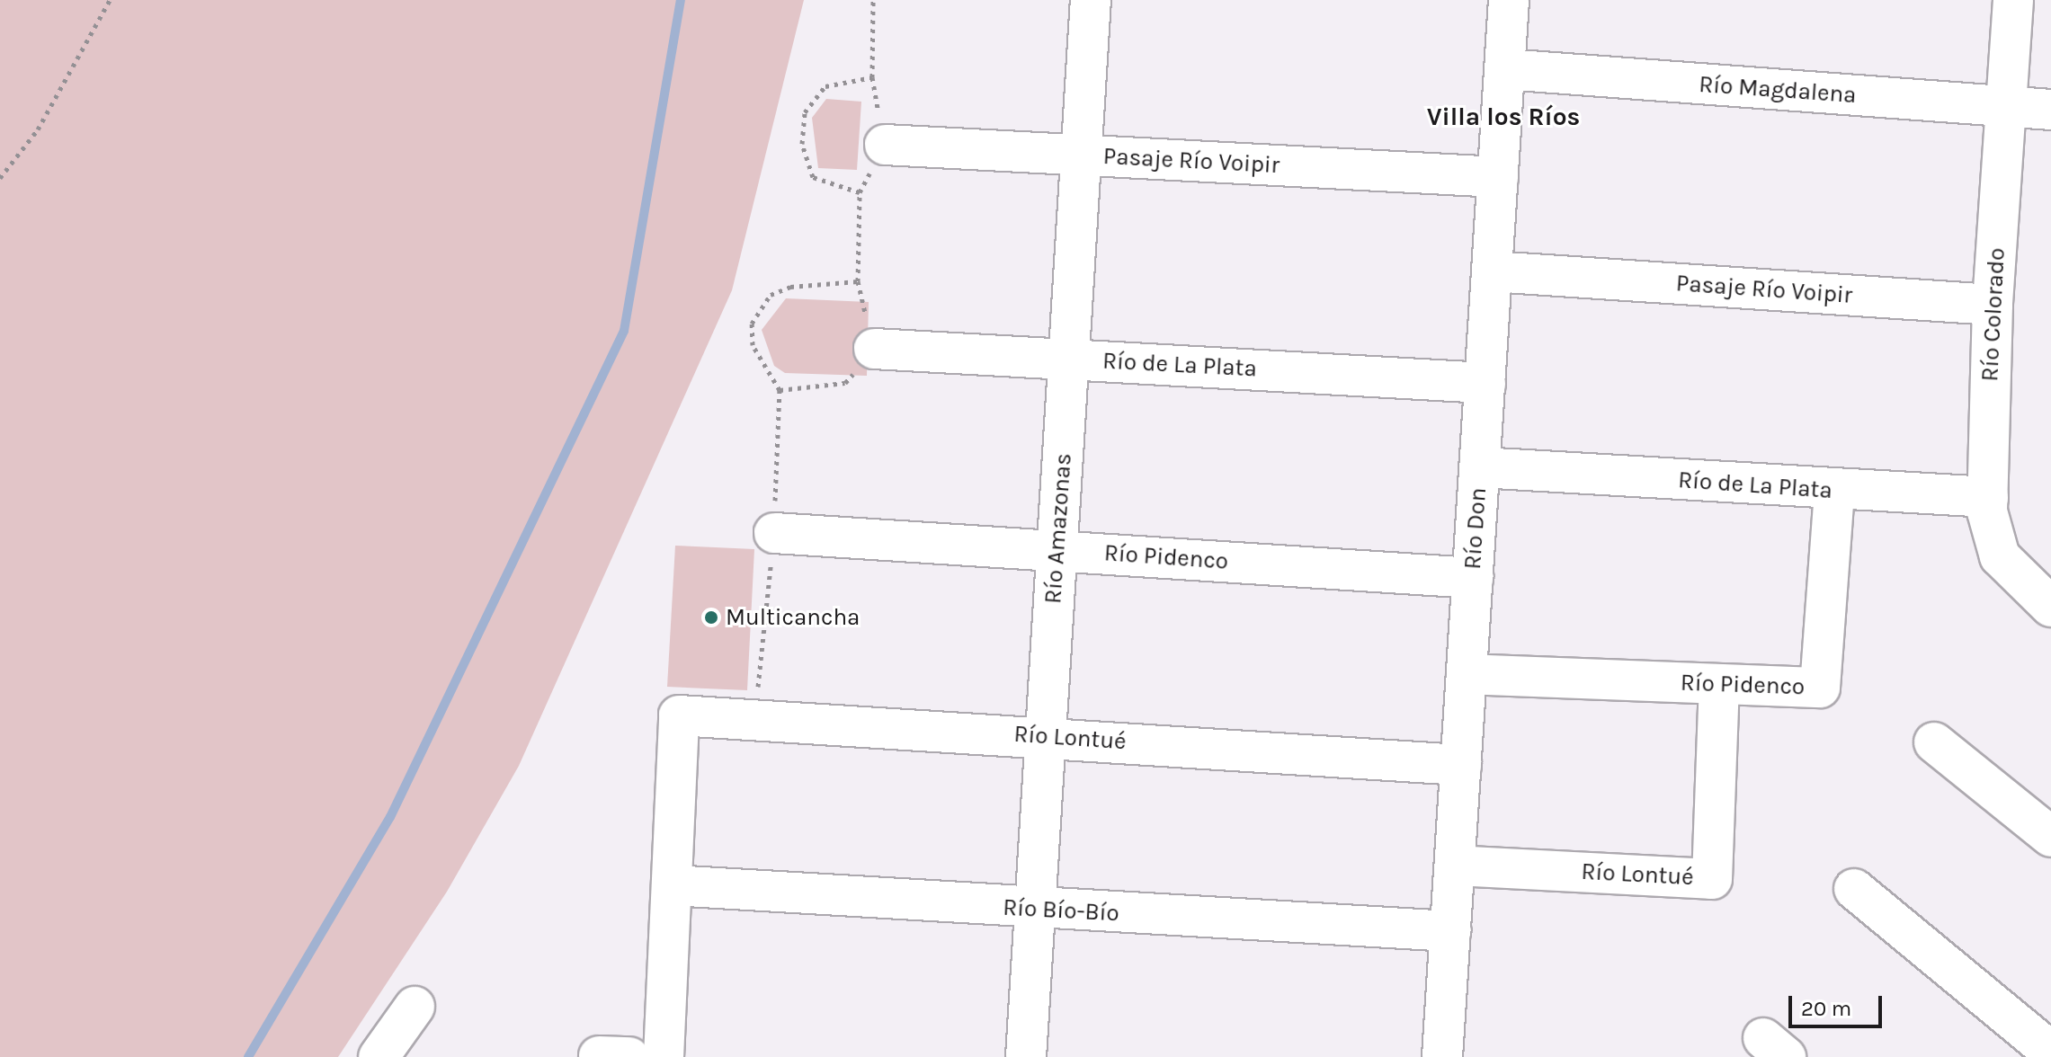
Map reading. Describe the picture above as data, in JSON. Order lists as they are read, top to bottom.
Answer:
{
  "streets": {
    "street": [
      "Río Magdalena",
      "Pasaje Río Voipir",
      "Río Colorado",
      "Río de La Plata",
      "Río Amazonas",
      "Río Don",
      "Río Pidenco",
      "Río Lontué",
      "Río Bío-Bío"
    ]
  },
  "crossings": [
    ["Río Magdalena", "Río Colorado"],
    ["Río Magdalena", "Río Don"],
    ["Pasaje Río Voipir", "Río Colorado"],
    ["Pasaje Río Voipir", "Río Amazonas"],
    ["Pasaje Río Voipir", "Río Don"],
    ["Río Colorado", "Río de La Plata"],
    ["Río de La Plata", "Río Amazonas"],
    ["Río de La Plata", "Río Don"],
    ["Río de La Plata", "Río Pidenco"],
    ["Río Amazonas", "Río Pidenco"],
    ["Río Amazonas", "Río Lontué"],
    ["Río Amazonas", "Río Bío-Bío"],
    ["Río Don", "Río Pidenco"],
    ["Río Don", "Río Lontué"],
    ["Río Don", "Río Bío-Bío"],
    ["Río Pidenco", "Río Lontué"],
    ["Río Lontué", "Río Bío-Bío"]
  ],
  "districts": ["Villa los Ríos"],
  "places": ["Multicancha"],
  "scale_bar": "20 m"
}
